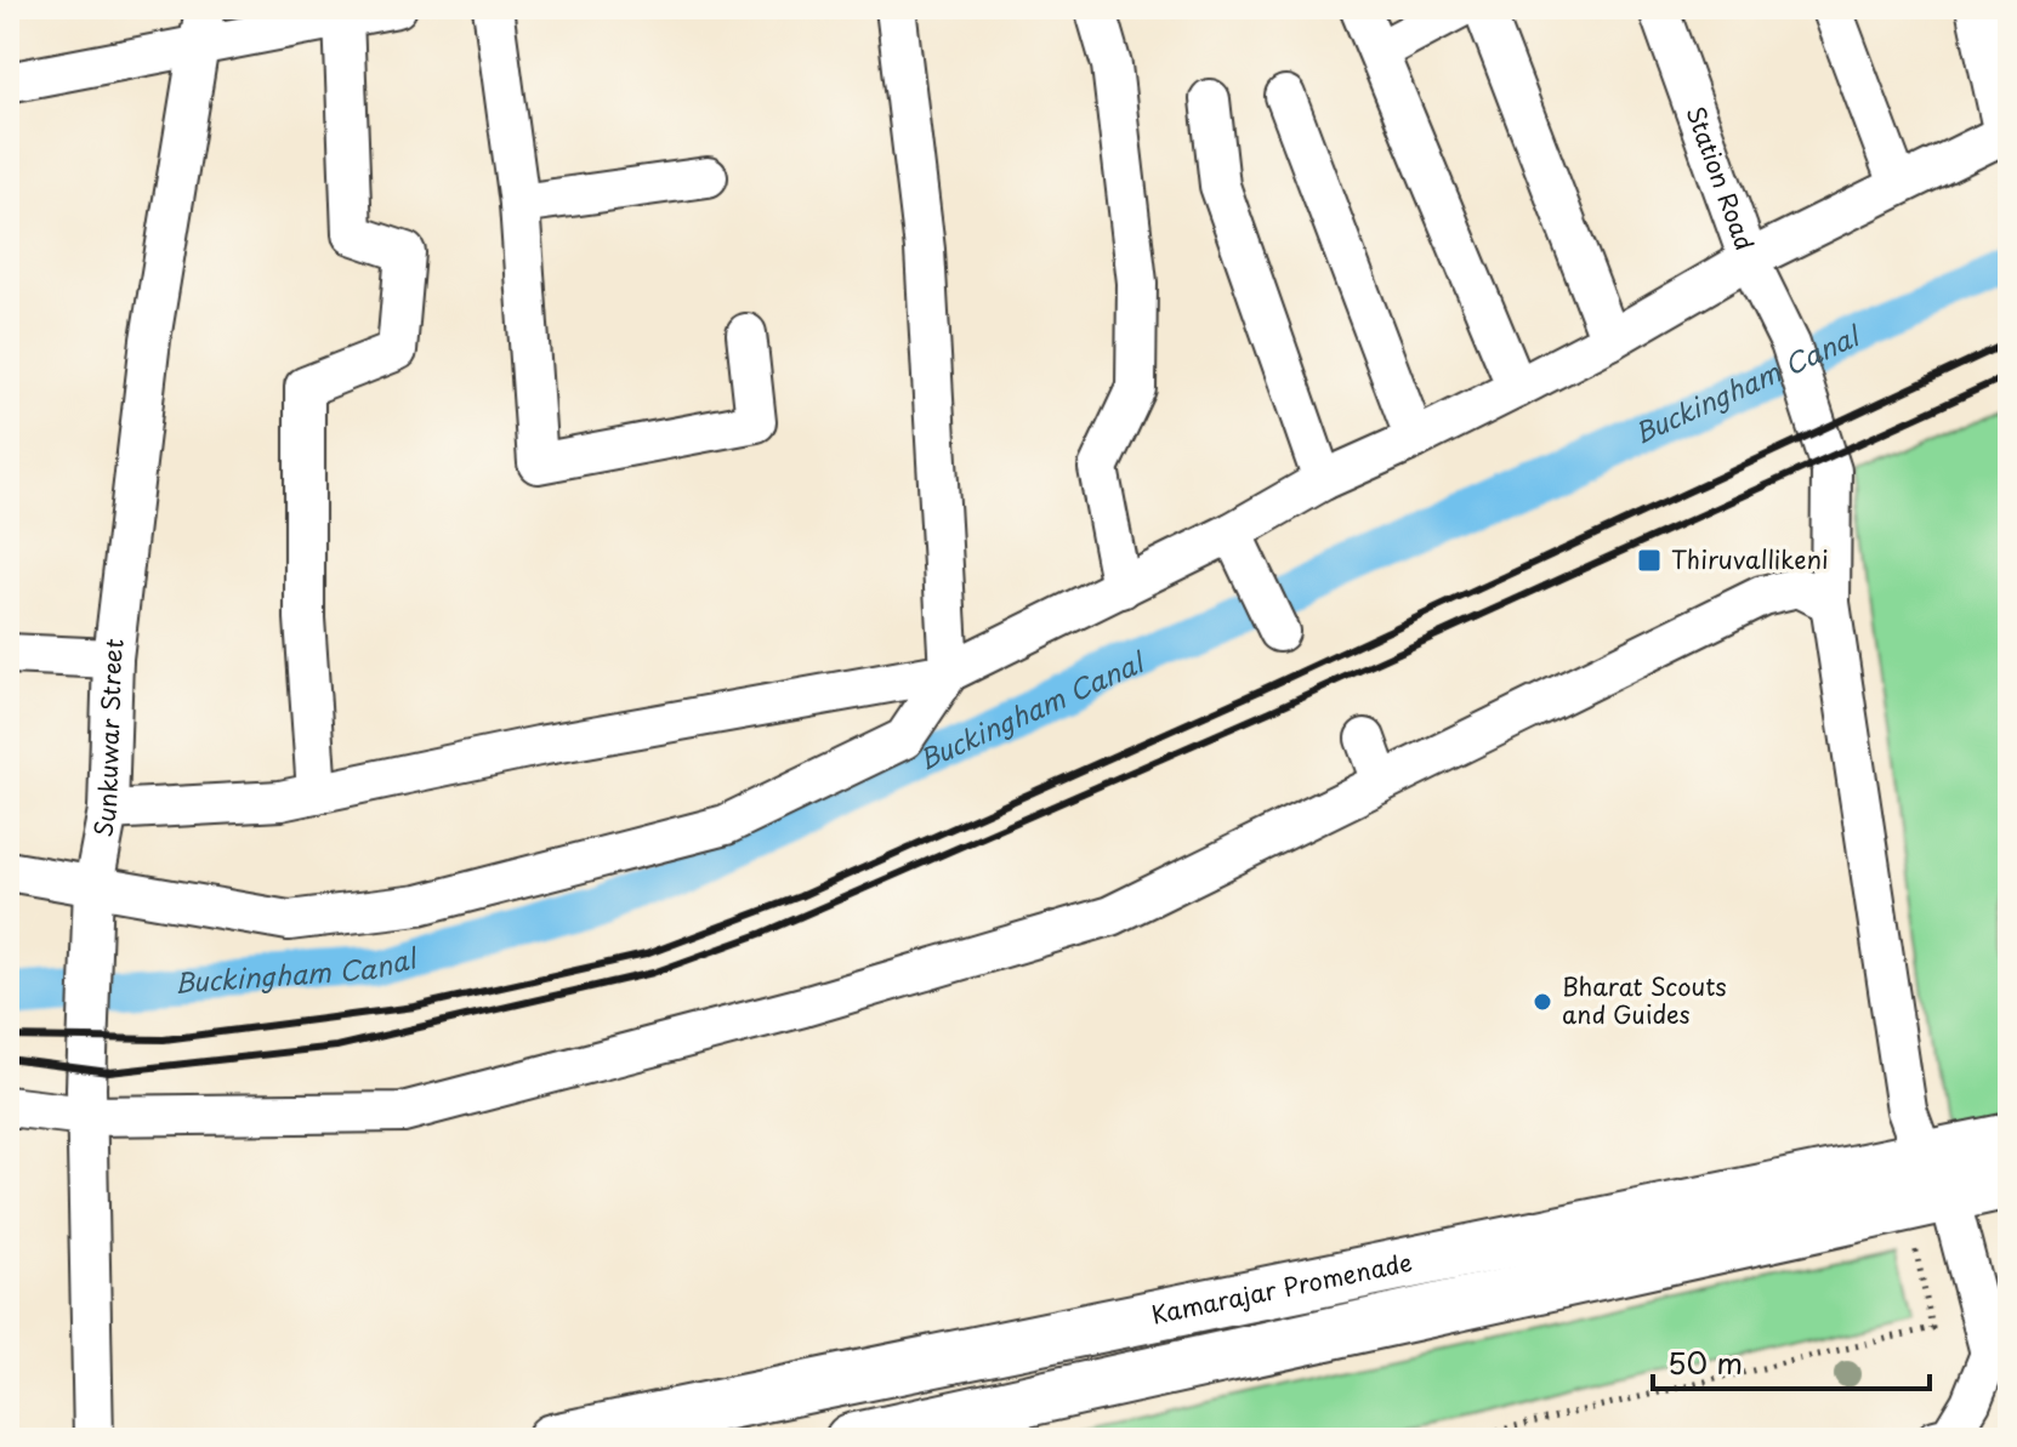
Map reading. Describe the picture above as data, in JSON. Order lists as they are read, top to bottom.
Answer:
{
  "streets": {
    "main road": ["Kamarajar Promenade"],
    "street": ["Station Road", "Sunkuwar Street"]
  },
  "crossings": [
    ["Station Road", "Kamarajar Promenade"]
  ],
  "water": ["Buckingham Canal"],
  "places": {
    "transit": ["Thiruvallikeni"],
    "other": ["Bharat Scouts and Guides"]
  },
  "scale_bar": "50 m"
}
